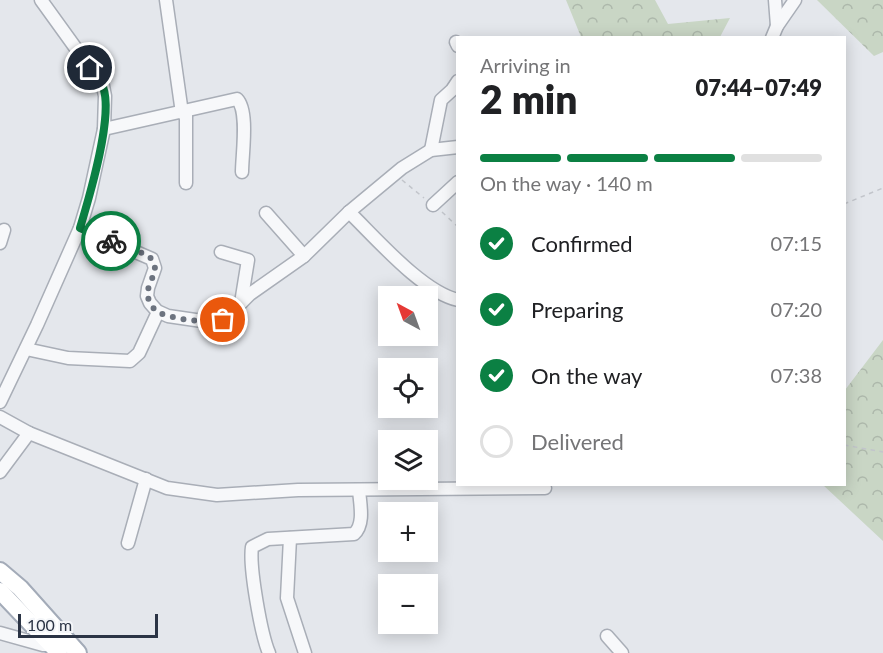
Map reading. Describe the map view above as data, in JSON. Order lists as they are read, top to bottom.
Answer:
{
  "scale_bar": "100 m",
  "north": "top left",
  "page": {
    "heading": ["2 min", "Arriving in", "07:44–07:49"],
    "bar": "On the way · 140 m",
    "list": [
      ["Confirmed", "07:15"],
      ["Preparing", "07:20"],
      ["On the way", "07:38"],
      "Delivered"
    ],
    "map_buttons": ["+", "−"],
    "scale": "100 m"
  }
}
